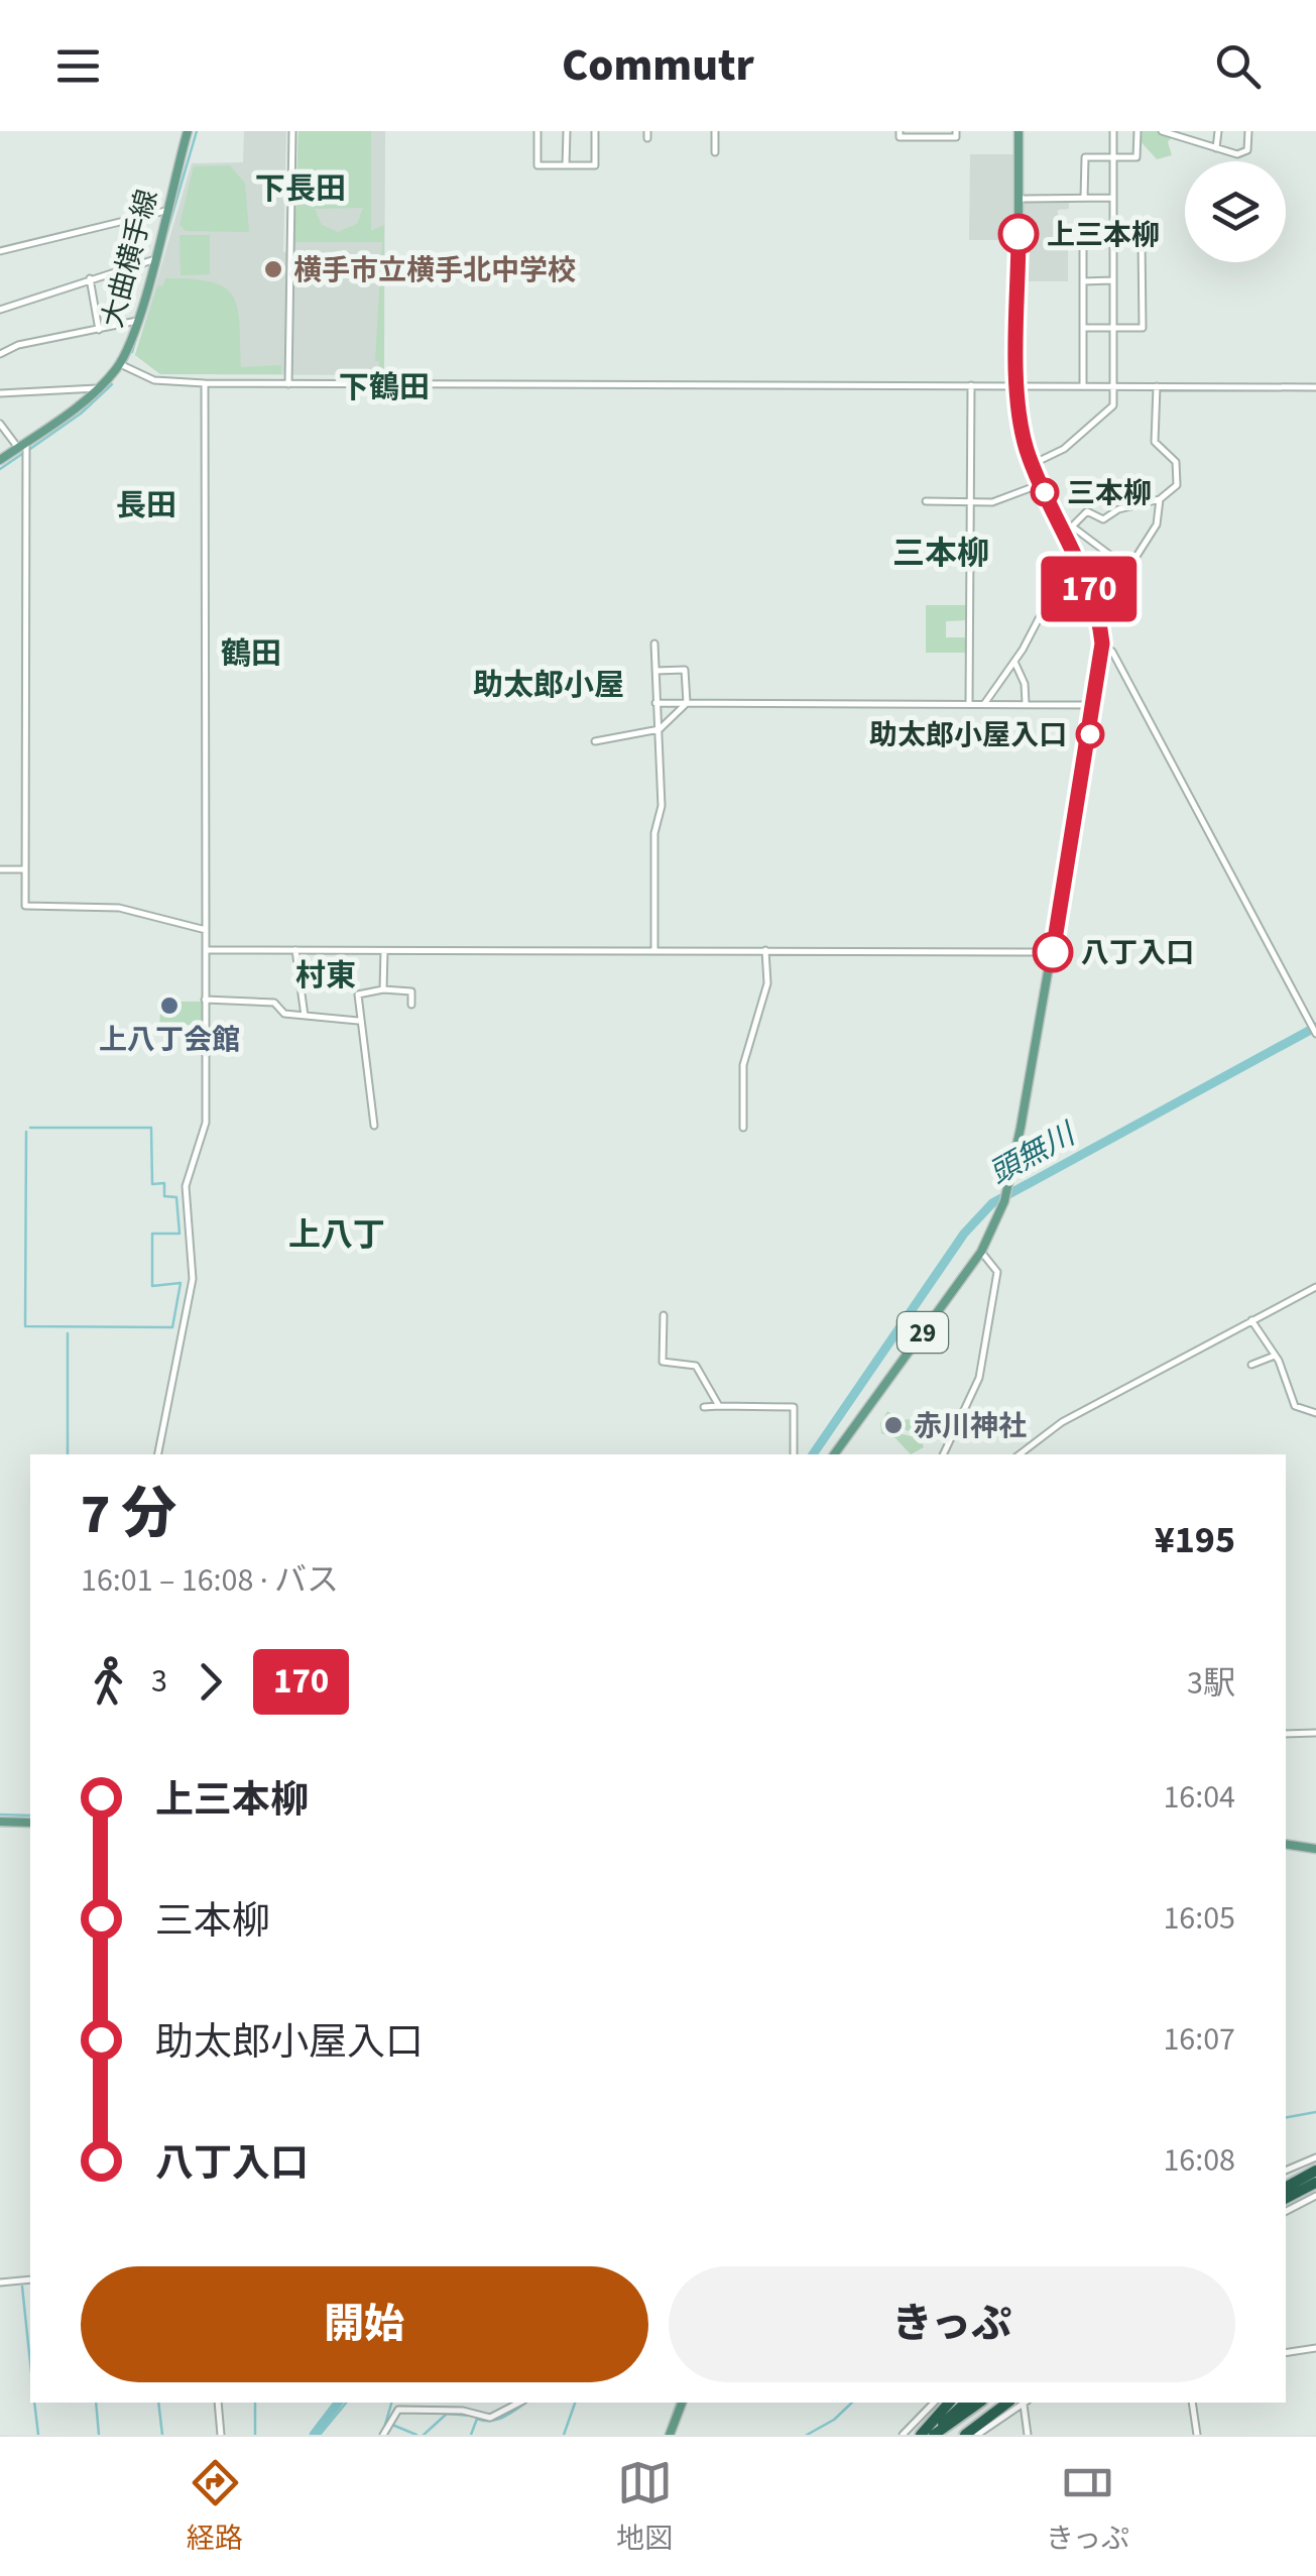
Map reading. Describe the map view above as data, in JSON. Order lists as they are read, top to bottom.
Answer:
{
  "streets": {
    "main road": ["大曲横手線", "29"]
  },
  "districts": [
    "下長田",
    "下鶴田",
    "長田",
    "三本柳",
    "鶴田",
    "助太郎小屋",
    "村東",
    "上八丁"
  ],
  "water": ["頭無川"],
  "places": [
    "上三本柳",
    "横手市立横手北中学校",
    "三本柳",
    "助太郎小屋入口",
    "八丁入口",
    "上八丁会館",
    "赤川神社"
  ],
  "lines": ["bus line 170"],
  "page": {
    "header": "Commutr",
    "on_map": "170",
    "heading": ["7 分", "16:01 – 16:08 · バス", "¥195"],
    "legs": ["3", "170", "3駅"],
    "list": [
      {
        "name": "上三本柳",
        "value": "16:04"
      },
      {
        "name": "三本柳",
        "value": "16:05"
      },
      {
        "name": "助太郎小屋入口",
        "value": "16:07"
      },
      {
        "name": "八丁入口",
        "value": "16:08"
      }
    ],
    "buttons": ["開始", "きっぷ"],
    "tabs": ["経路", "地図", "きっぷ"]
  }
}
